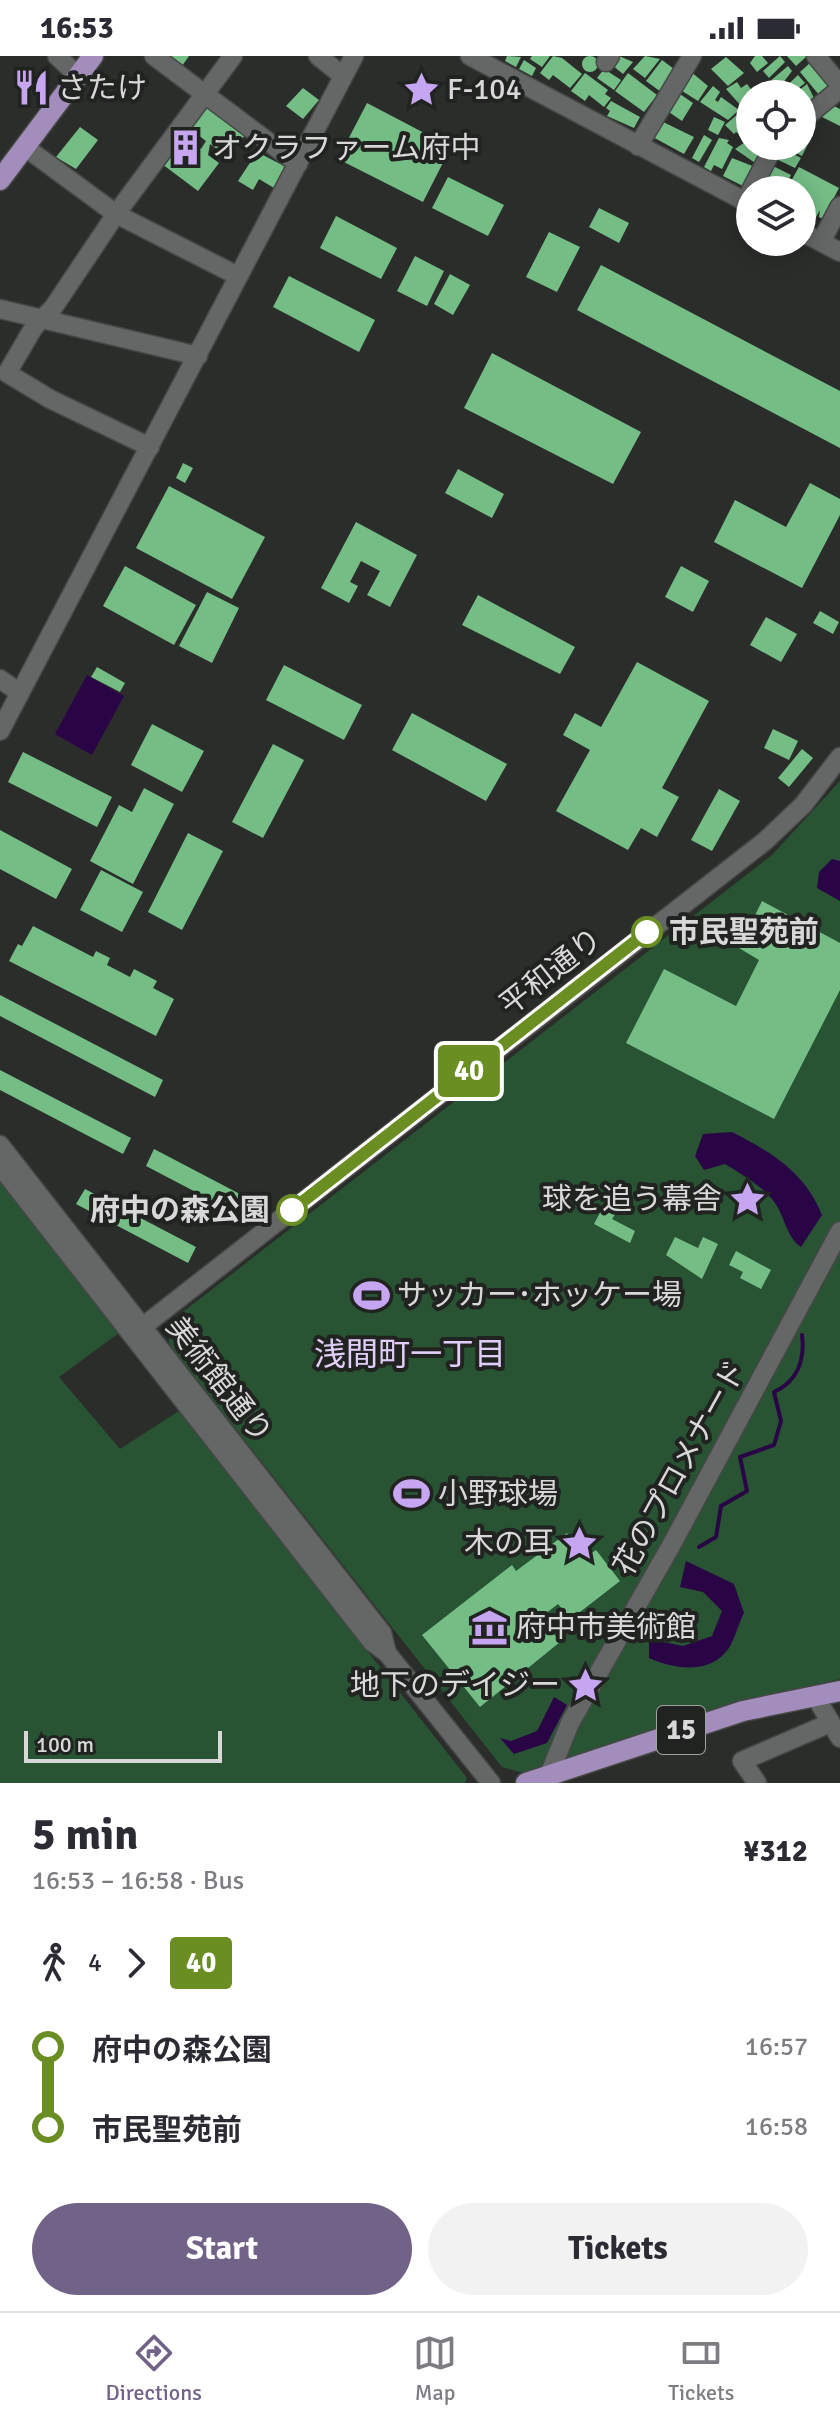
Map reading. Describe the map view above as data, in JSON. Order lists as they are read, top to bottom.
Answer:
{
  "streets": {
    "main road": ["15"],
    "street": ["平和通り", "美術館通り", "花のプロメナード"]
  },
  "crossings": [
    ["平和通り", "美術館通り"],
    ["花のプロメナード", "15"]
  ],
  "districts": ["浅間町一丁目"],
  "places": {
    "restaurant": ["さたけ"],
    "place": [
      "F-104",
      "球を追う幕舎",
      "木の耳",
      "地下のデイジー"
    ],
    "building": ["オクラファーム府中"],
    "other": ["市民聖苑前", "府中の森公園"],
    "sports": ["サッカー･ホッケー場", "小野球場"],
    "museum": ["府中市美術館"]
  },
  "lines": ["bus line 40"],
  "scale_bar": "100 m",
  "page": {
    "status": "16:53",
    "on_map": "40",
    "scale": "100 m",
    "heading": ["5 min", "16:53 – 16:58 · Bus", "¥312"],
    "legs": ["4", "40"],
    "list": [
      {
        "name": "府中の森公園",
        "value": "16:57"
      },
      {
        "name": "市民聖苑前",
        "value": "16:58"
      }
    ],
    "buttons": ["Start", "Tickets"],
    "tabs": ["Directions", "Map", "Tickets"]
  }
}
